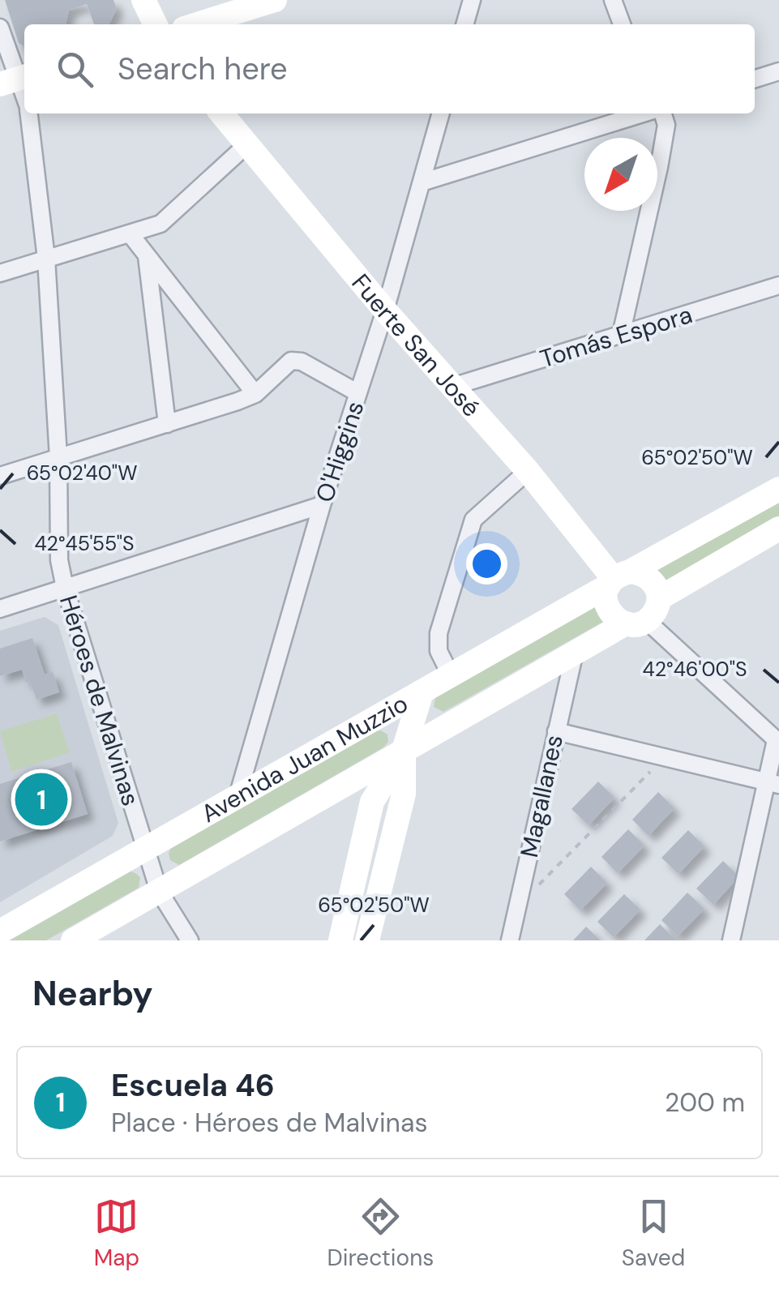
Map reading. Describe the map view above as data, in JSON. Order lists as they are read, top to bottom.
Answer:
{
  "streets": {
    "main road": ["Fuerte San José", "Avenida Juan Muzzio"],
    "street": [
      "Tomás Espora",
      "O'Higgins",
      "Héroes de Malvinas",
      "Magallanes"
    ]
  },
  "crossings": [
    ["Tomás Espora", "Fuerte San José"],
    ["Fuerte San José", "O'Higgins"],
    ["Fuerte San José", "Avenida Juan Muzzio"],
    ["O'Higgins", "Avenida Juan Muzzio"],
    ["Héroes de Malvinas", "Avenida Juan Muzzio"],
    ["Avenida Juan Muzzio", "Magallanes"]
  ],
  "north": "bottom left",
  "page": {
    "search": "Search here",
    "pins": "1",
    "heading": "Nearby",
    "list": [
      {
        "mark": "1",
        "name": "Escuela 46",
        "note": "Place · Héroes de Malvinas",
        "value": "200 m"
      }
    ],
    "nav": ["Map", "Directions", "Saved"]
  },
  "coordinates": [
    "65°02'50\"W",
    "65°02'40\"W",
    "42°45'55\"S",
    "42°46'00\"S"
  ]
}
